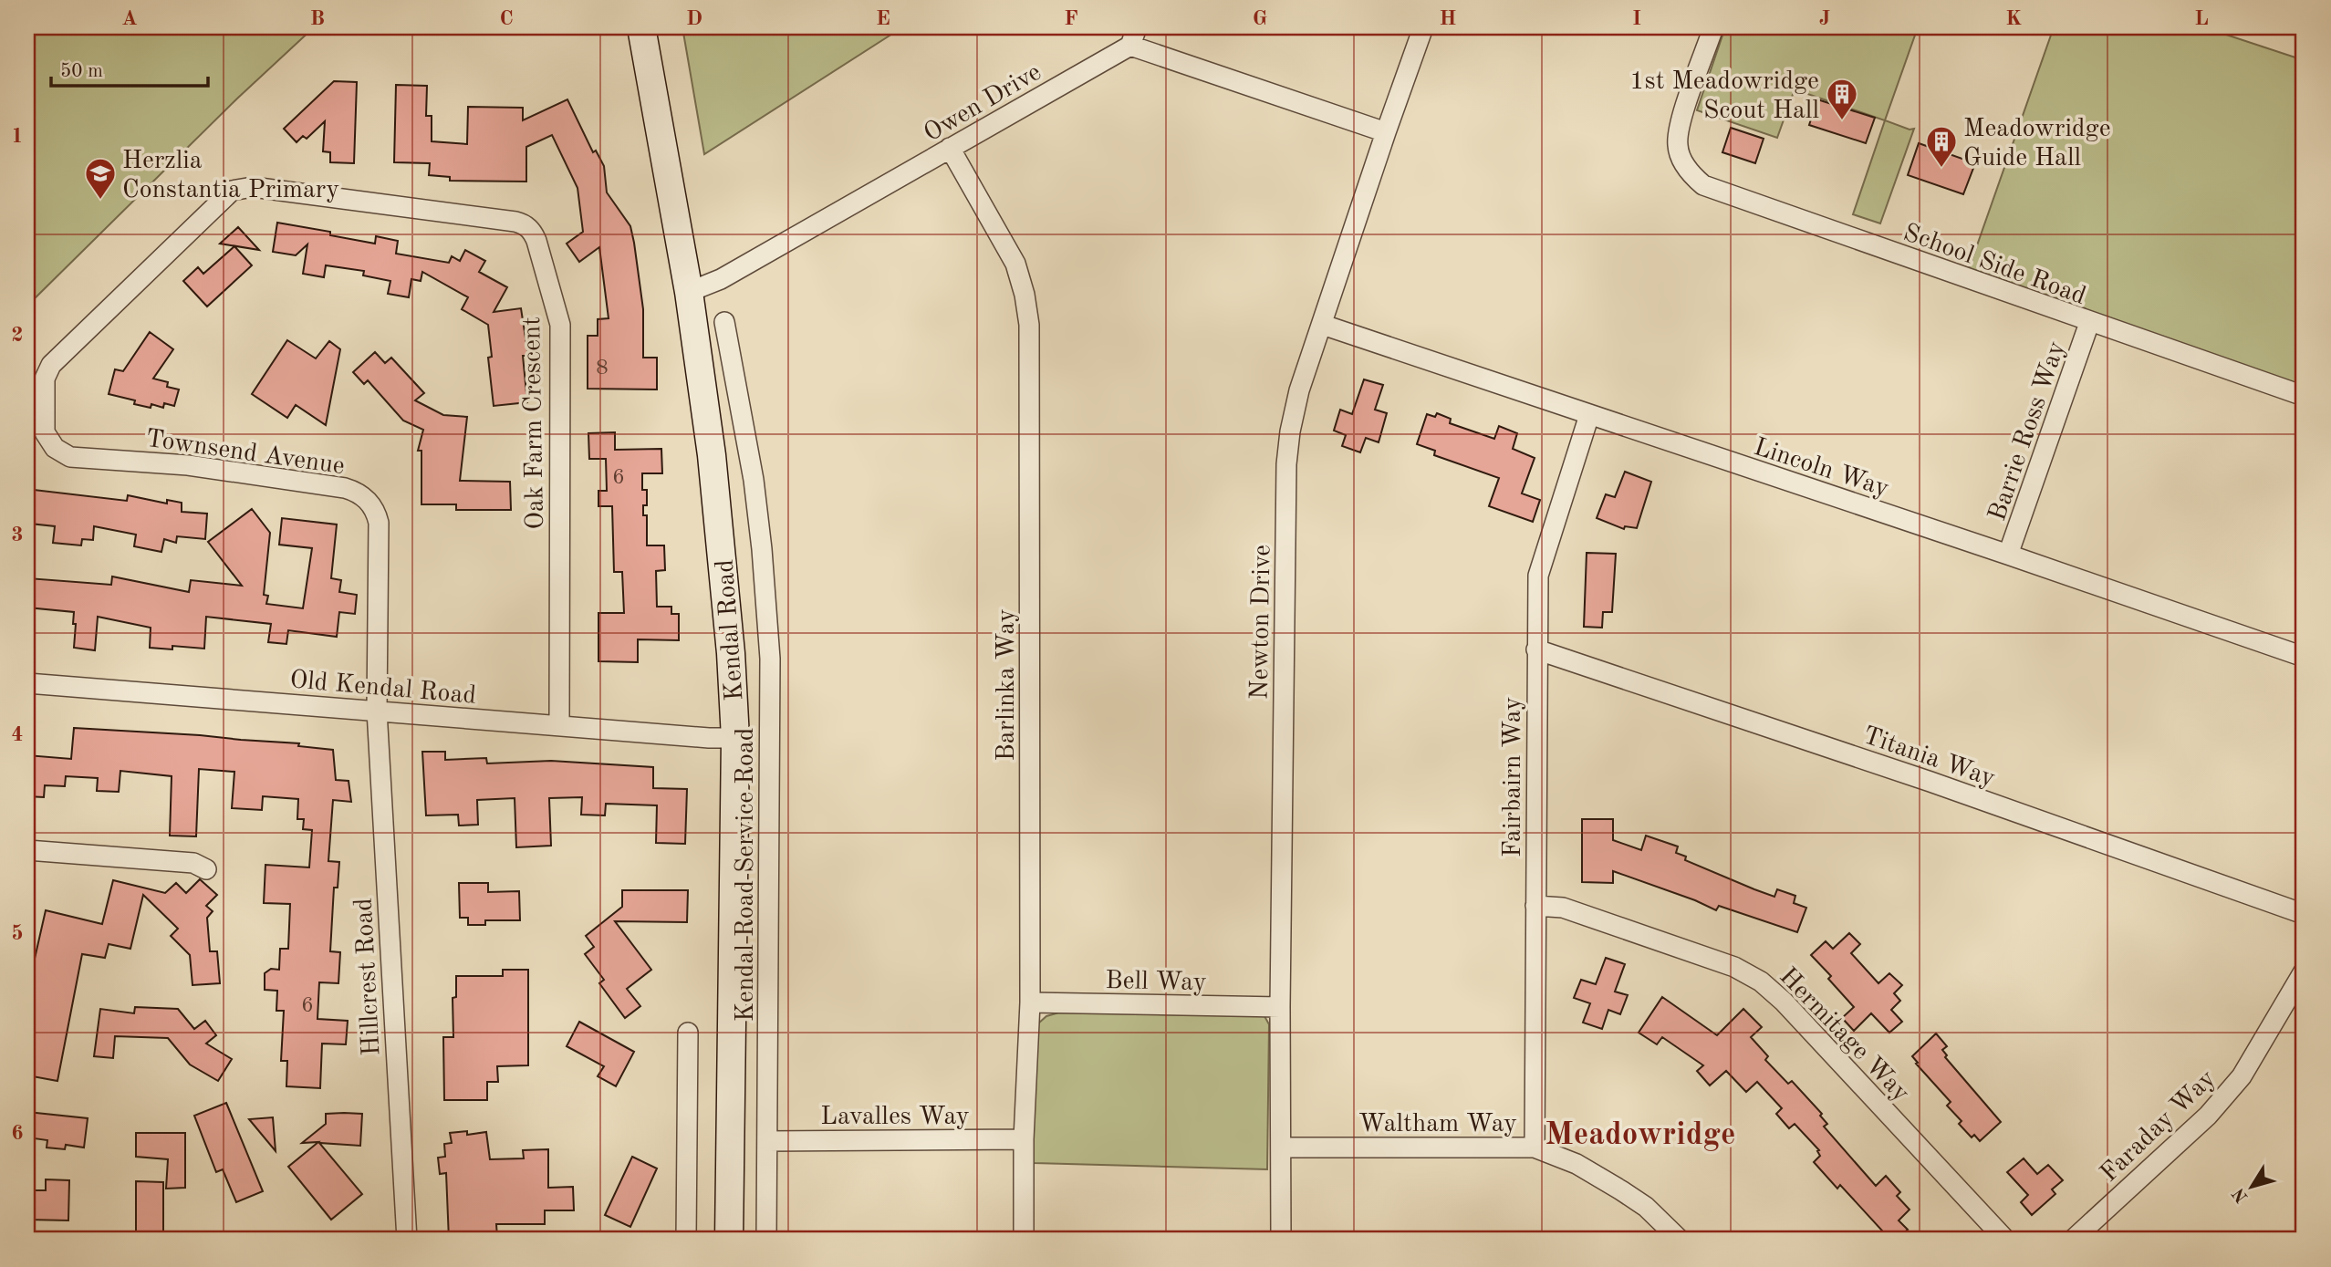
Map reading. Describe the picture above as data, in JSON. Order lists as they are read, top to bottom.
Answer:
{
  "streets": {
    "main road": ["Kendal Road"],
    "street": [
      "Owen Drive",
      "School Side Road",
      "Oak Farm Crescent",
      "Barrie Ross Way",
      "Townsend Avenue",
      "Lincoln Way",
      "Newton Drive",
      "Barlinka Way",
      "Old Kendal Road",
      "Titania Way",
      "Fairbairn Way",
      "Kendal Road Service Road",
      "Hillcrest Road",
      "Bell Way",
      "Hermitage Way",
      "Lavalles Way",
      "Waltham Way",
      "Faraday Way"
    ]
  },
  "crossings": [
    ["Owen Drive", "Newton Drive"],
    ["Owen Drive", "Kendal Road"],
    ["Owen Drive", "Barlinka Way"],
    ["School Side Road", "Barrie Ross Way"],
    ["Oak Farm Crescent", "Townsend Avenue"],
    ["Oak Farm Crescent", "Old Kendal Road"],
    ["Barrie Ross Way", "Lincoln Way"],
    ["Townsend Avenue", "Old Kendal Road"],
    ["Townsend Avenue", "Hillcrest Road"],
    ["Lincoln Way", "Newton Drive"],
    ["Lincoln Way", "Fairbairn Way"],
    ["Newton Drive", "Bell Way"],
    ["Newton Drive", "Waltham Way"],
    ["Kendal Road", "Old Kendal Road"],
    ["Barlinka Way", "Bell Way"],
    ["Barlinka Way", "Lavalles Way"],
    ["Old Kendal Road", "Hillcrest Road"],
    ["Titania Way", "Fairbairn Way"],
    ["Fairbairn Way", "Hermitage Way"],
    ["Fairbairn Way", "Waltham Way"],
    ["Kendal Road Service Road", "Lavalles Way"]
  ],
  "districts": ["Meadowridge"],
  "places": {
    "building": ["1st Meadowridge Scout Hall", "Meadowridge Guide Hall"],
    "school or university": ["Herzlia Constantia Primary"]
  },
  "house_numbers": ["8", "6", "6"],
  "scale_bar": "50 m",
  "north": "bottom left",
  "grid": {
    "columns": [
      "A",
      "B",
      "C",
      "D",
      "E",
      "F",
      "G",
      "H",
      "I",
      "J",
      "K",
      "L"
    ],
    "rows": [
      "1",
      "2",
      "3",
      "4",
      "5",
      "6"
    ]
  }
}
